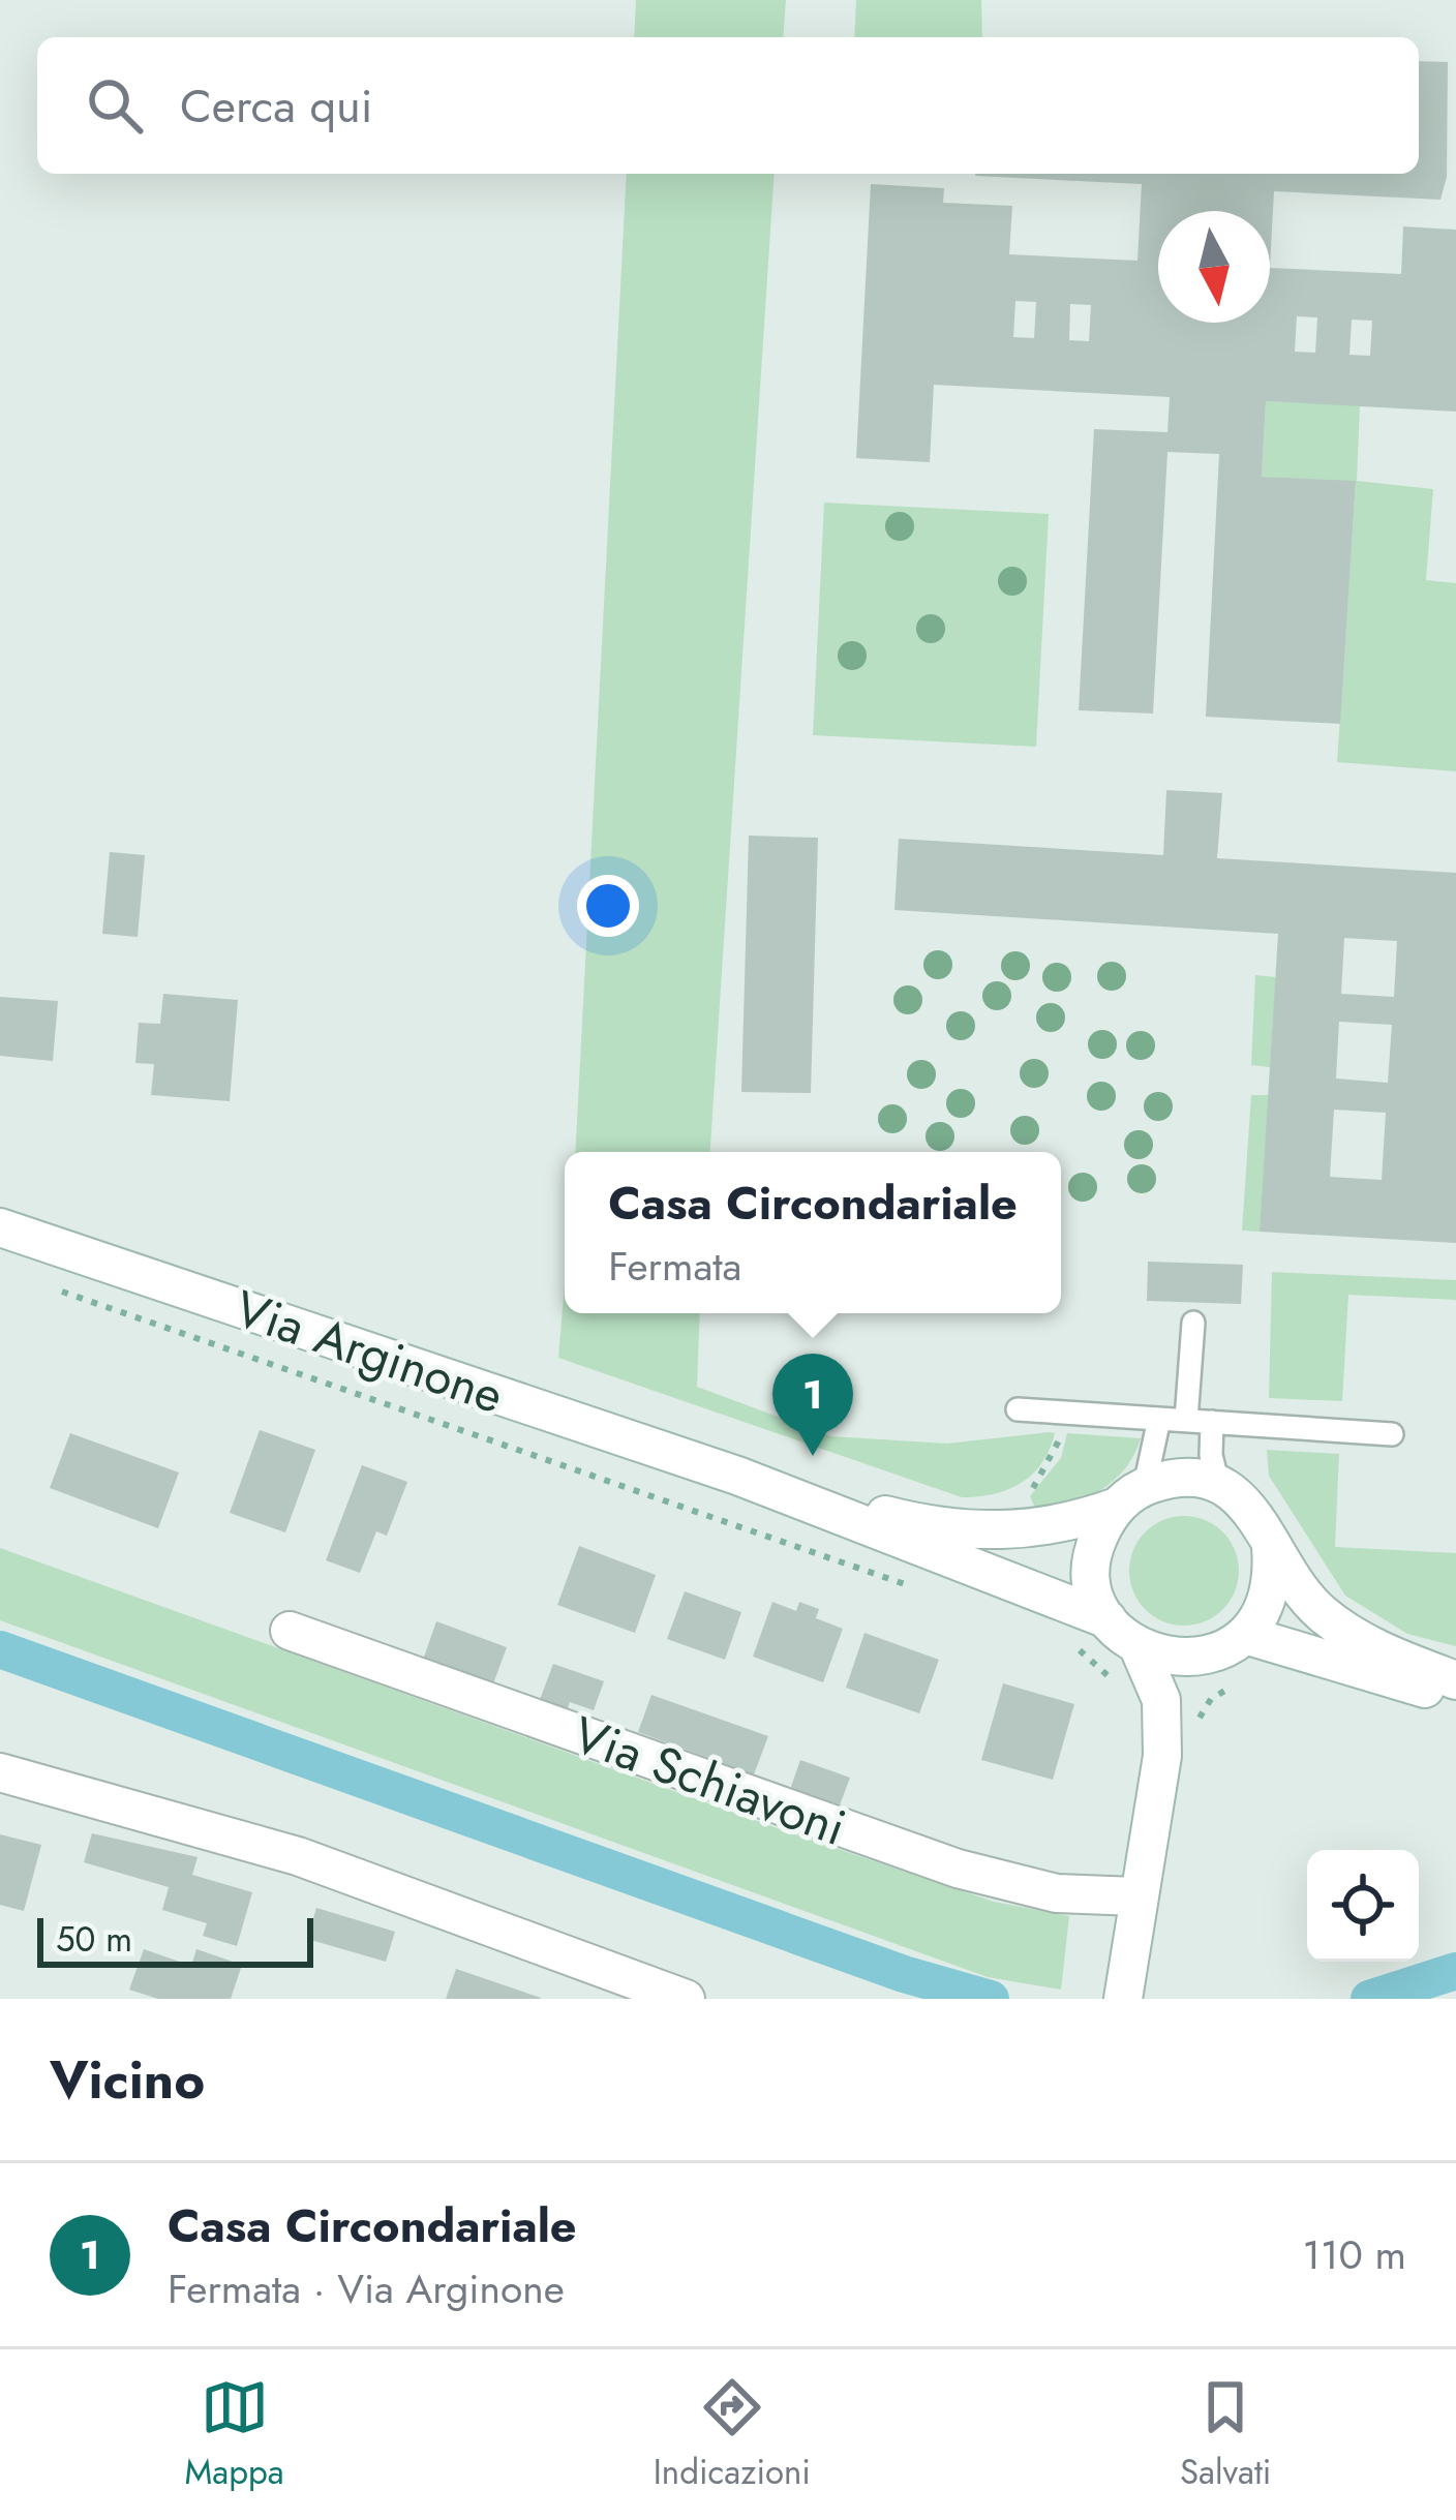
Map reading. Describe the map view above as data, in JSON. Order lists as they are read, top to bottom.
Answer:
{
  "streets": {
    "main road": ["Via Arginone", "Via Schiavoni"]
  },
  "scale_bar": "50 m",
  "north": "bottom",
  "page": {
    "search": "Cerca qui",
    "popup": ["Casa Circondariale", "Fermata"],
    "pins": "1",
    "scale": "50 m",
    "heading": "Vicino",
    "list": [
      {
        "mark": "1",
        "name": "Casa Circondariale",
        "note": "Fermata · Via Arginone",
        "value": "110 m"
      }
    ],
    "nav": ["Mappa", "Indicazioni", "Salvati"]
  }
}
